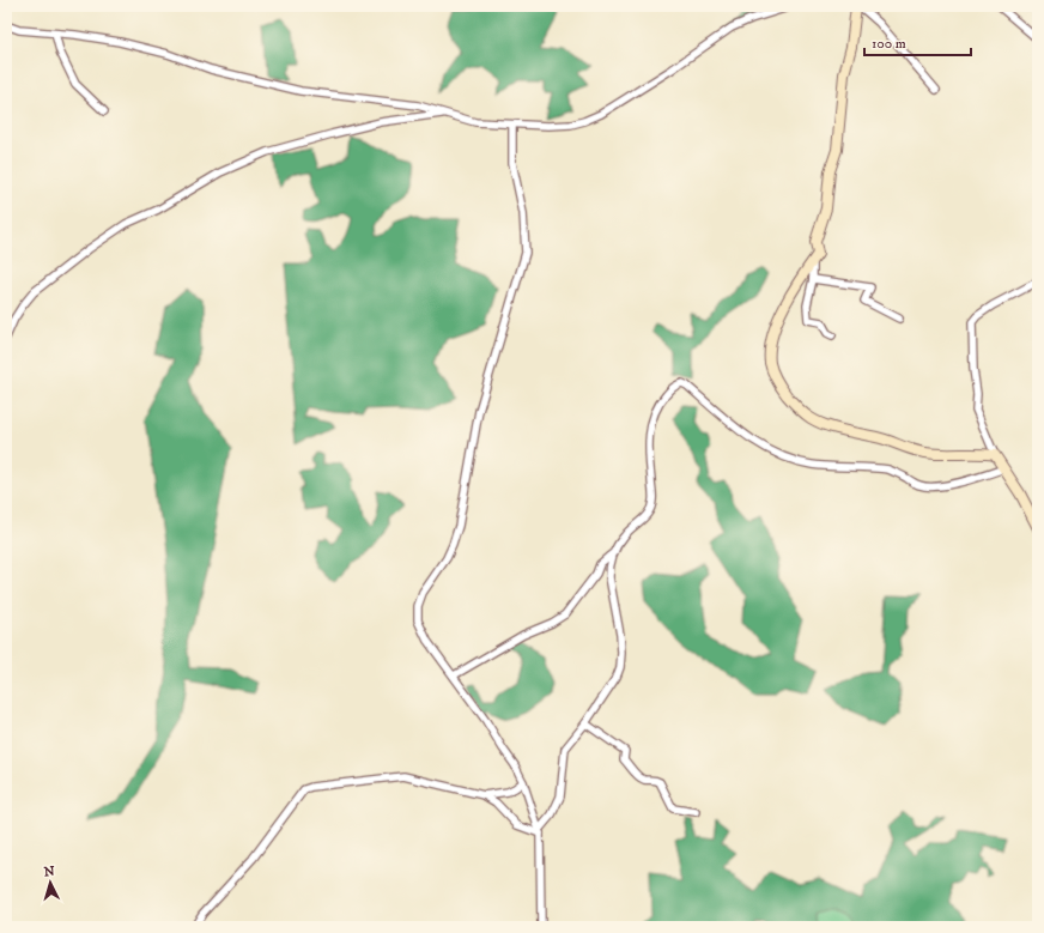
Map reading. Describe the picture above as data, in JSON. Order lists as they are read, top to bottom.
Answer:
{
  "scale_bar": "100 m",
  "north": "top"
}
